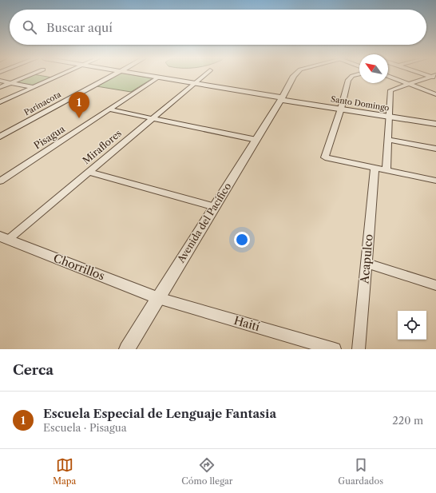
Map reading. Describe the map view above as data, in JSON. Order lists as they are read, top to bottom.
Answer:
{
  "streets": {
    "street": [
      "Parinacota",
      "Santo Domingo",
      "Pisagua",
      "Miraflores",
      "Avenida del Pacífico",
      "Acapulco",
      "Chorrillos",
      "Haití"
    ]
  },
  "crossings": [
    ["Santo Domingo", "Pisagua"],
    ["Santo Domingo", "Miraflores"],
    ["Santo Domingo", "Avenida del Pacífico"],
    ["Miraflores", "Chorrillos"],
    ["Avenida del Pacífico", "Chorrillos"],
    ["Avenida del Pacífico", "Haití"],
    ["Chorrillos", "Haití"]
  ],
  "north": "top left",
  "page": {
    "search": "Buscar aquí",
    "pins": "1",
    "heading": "Cerca",
    "list": [
      {
        "mark": "1",
        "name": "Escuela Especial de Lenguaje Fantasia",
        "note": "Escuela · Pisagua",
        "value": "220 m"
      }
    ],
    "nav": ["Mapa", "Cómo llegar", "Guardados"]
  }
}
